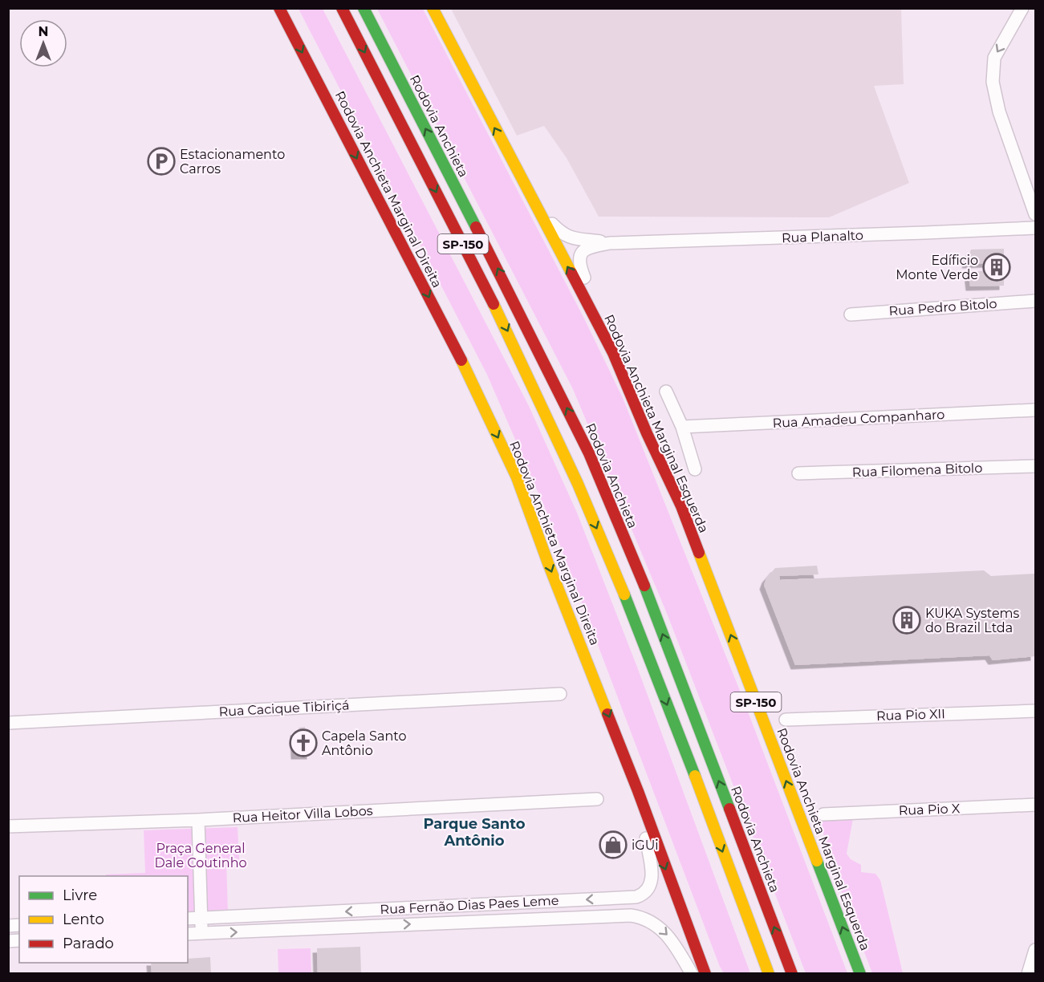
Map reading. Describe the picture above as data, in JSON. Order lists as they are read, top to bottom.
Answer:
{
  "streets": {
    "highway": [
      "Rodovia Anchieta",
      "Rodovia Anchieta Marginal Direita",
      "SP-150",
      "Rodovia Anchieta Marginal Esquerda"
    ],
    "street": [
      "Rua Planalto",
      "Rua Pedro Bitolo",
      "Rua Amadeu Companharo",
      "Rua Filomena Bitolo",
      "Rua Cacique Tibiriçá",
      "Rua Pio XII",
      "Rua Pio X",
      "Rua Heitor Villa Lobos",
      "Rua Fernão Dias Paes Leme"
    ]
  },
  "crossings": [
    ["Rodovia Anchieta Marginal Direita", "Rua Fernão Dias Paes Leme"],
    ["Rua Planalto", "Rodovia Anchieta Marginal Esquerda"]
  ],
  "districts": ["Parque Santo Antônio"],
  "parks": ["Praça General Dale Coutinho"],
  "places": {
    "parking": ["Estacionamento Carros"],
    "building": ["Edíficio Monte Verde", "KUKA Systems do Brazil Ltda"],
    "church": ["Capela Santo Antônio"],
    "shop": ["iGUi"]
  },
  "legend": ["Livre", "Lento", "Parado"],
  "north": "top"
}
